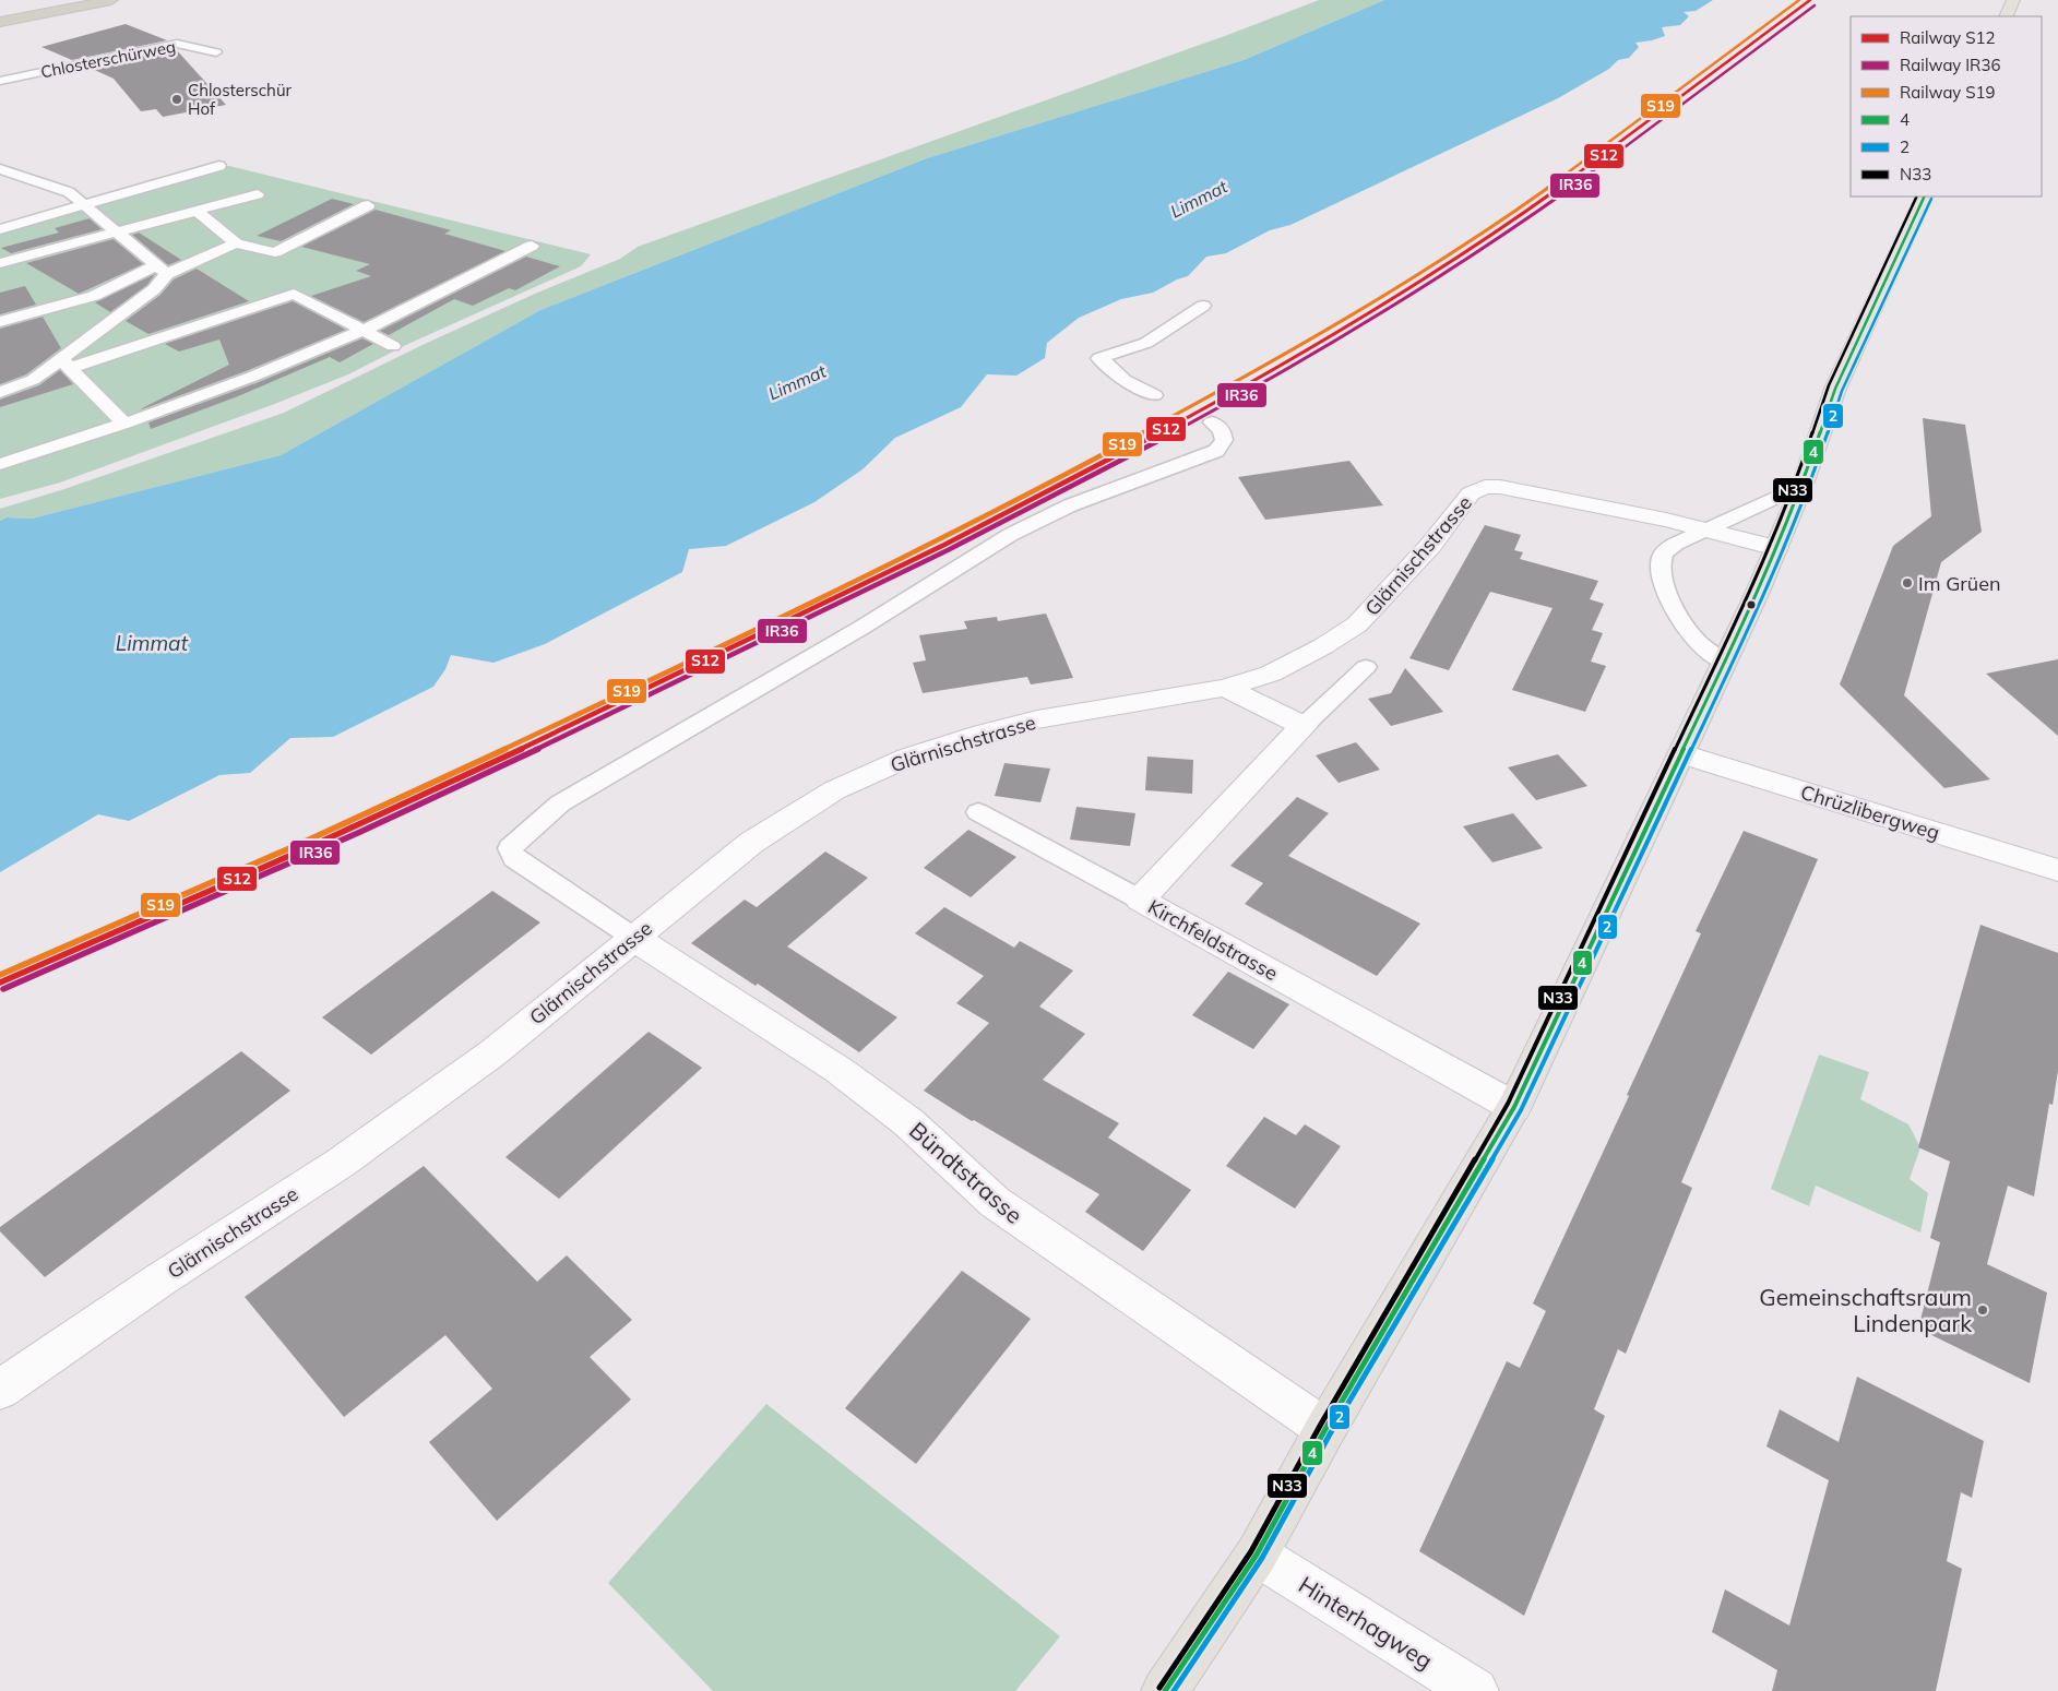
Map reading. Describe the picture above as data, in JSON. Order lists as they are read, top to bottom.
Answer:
{
  "streets": {
    "street": [
      "Glärnischstrasse",
      "Chrüzlibergweg",
      "Kirchfeldstrasse",
      "Bündtstrasse",
      "Hinterhagweg"
    ],
    "lane": ["Chlosterschürweg"]
  },
  "crossings": [
    ["Glärnischstrasse", "Bündtstrasse"]
  ],
  "water": ["Limmat"],
  "places": ["Chlosterschür Hof", "Im Grüen", "Gemeinschaftsraum Lindenpark"],
  "lines": [
    "rail line S12",
    "rail line S19",
    "rail line IR36",
    "transit line 4",
    "transit line N33",
    "transit line 2"
  ],
  "legend": [
    "Railway S12",
    "Railway IR36",
    "Railway S19",
    "4",
    "2",
    "N33"
  ]
}
